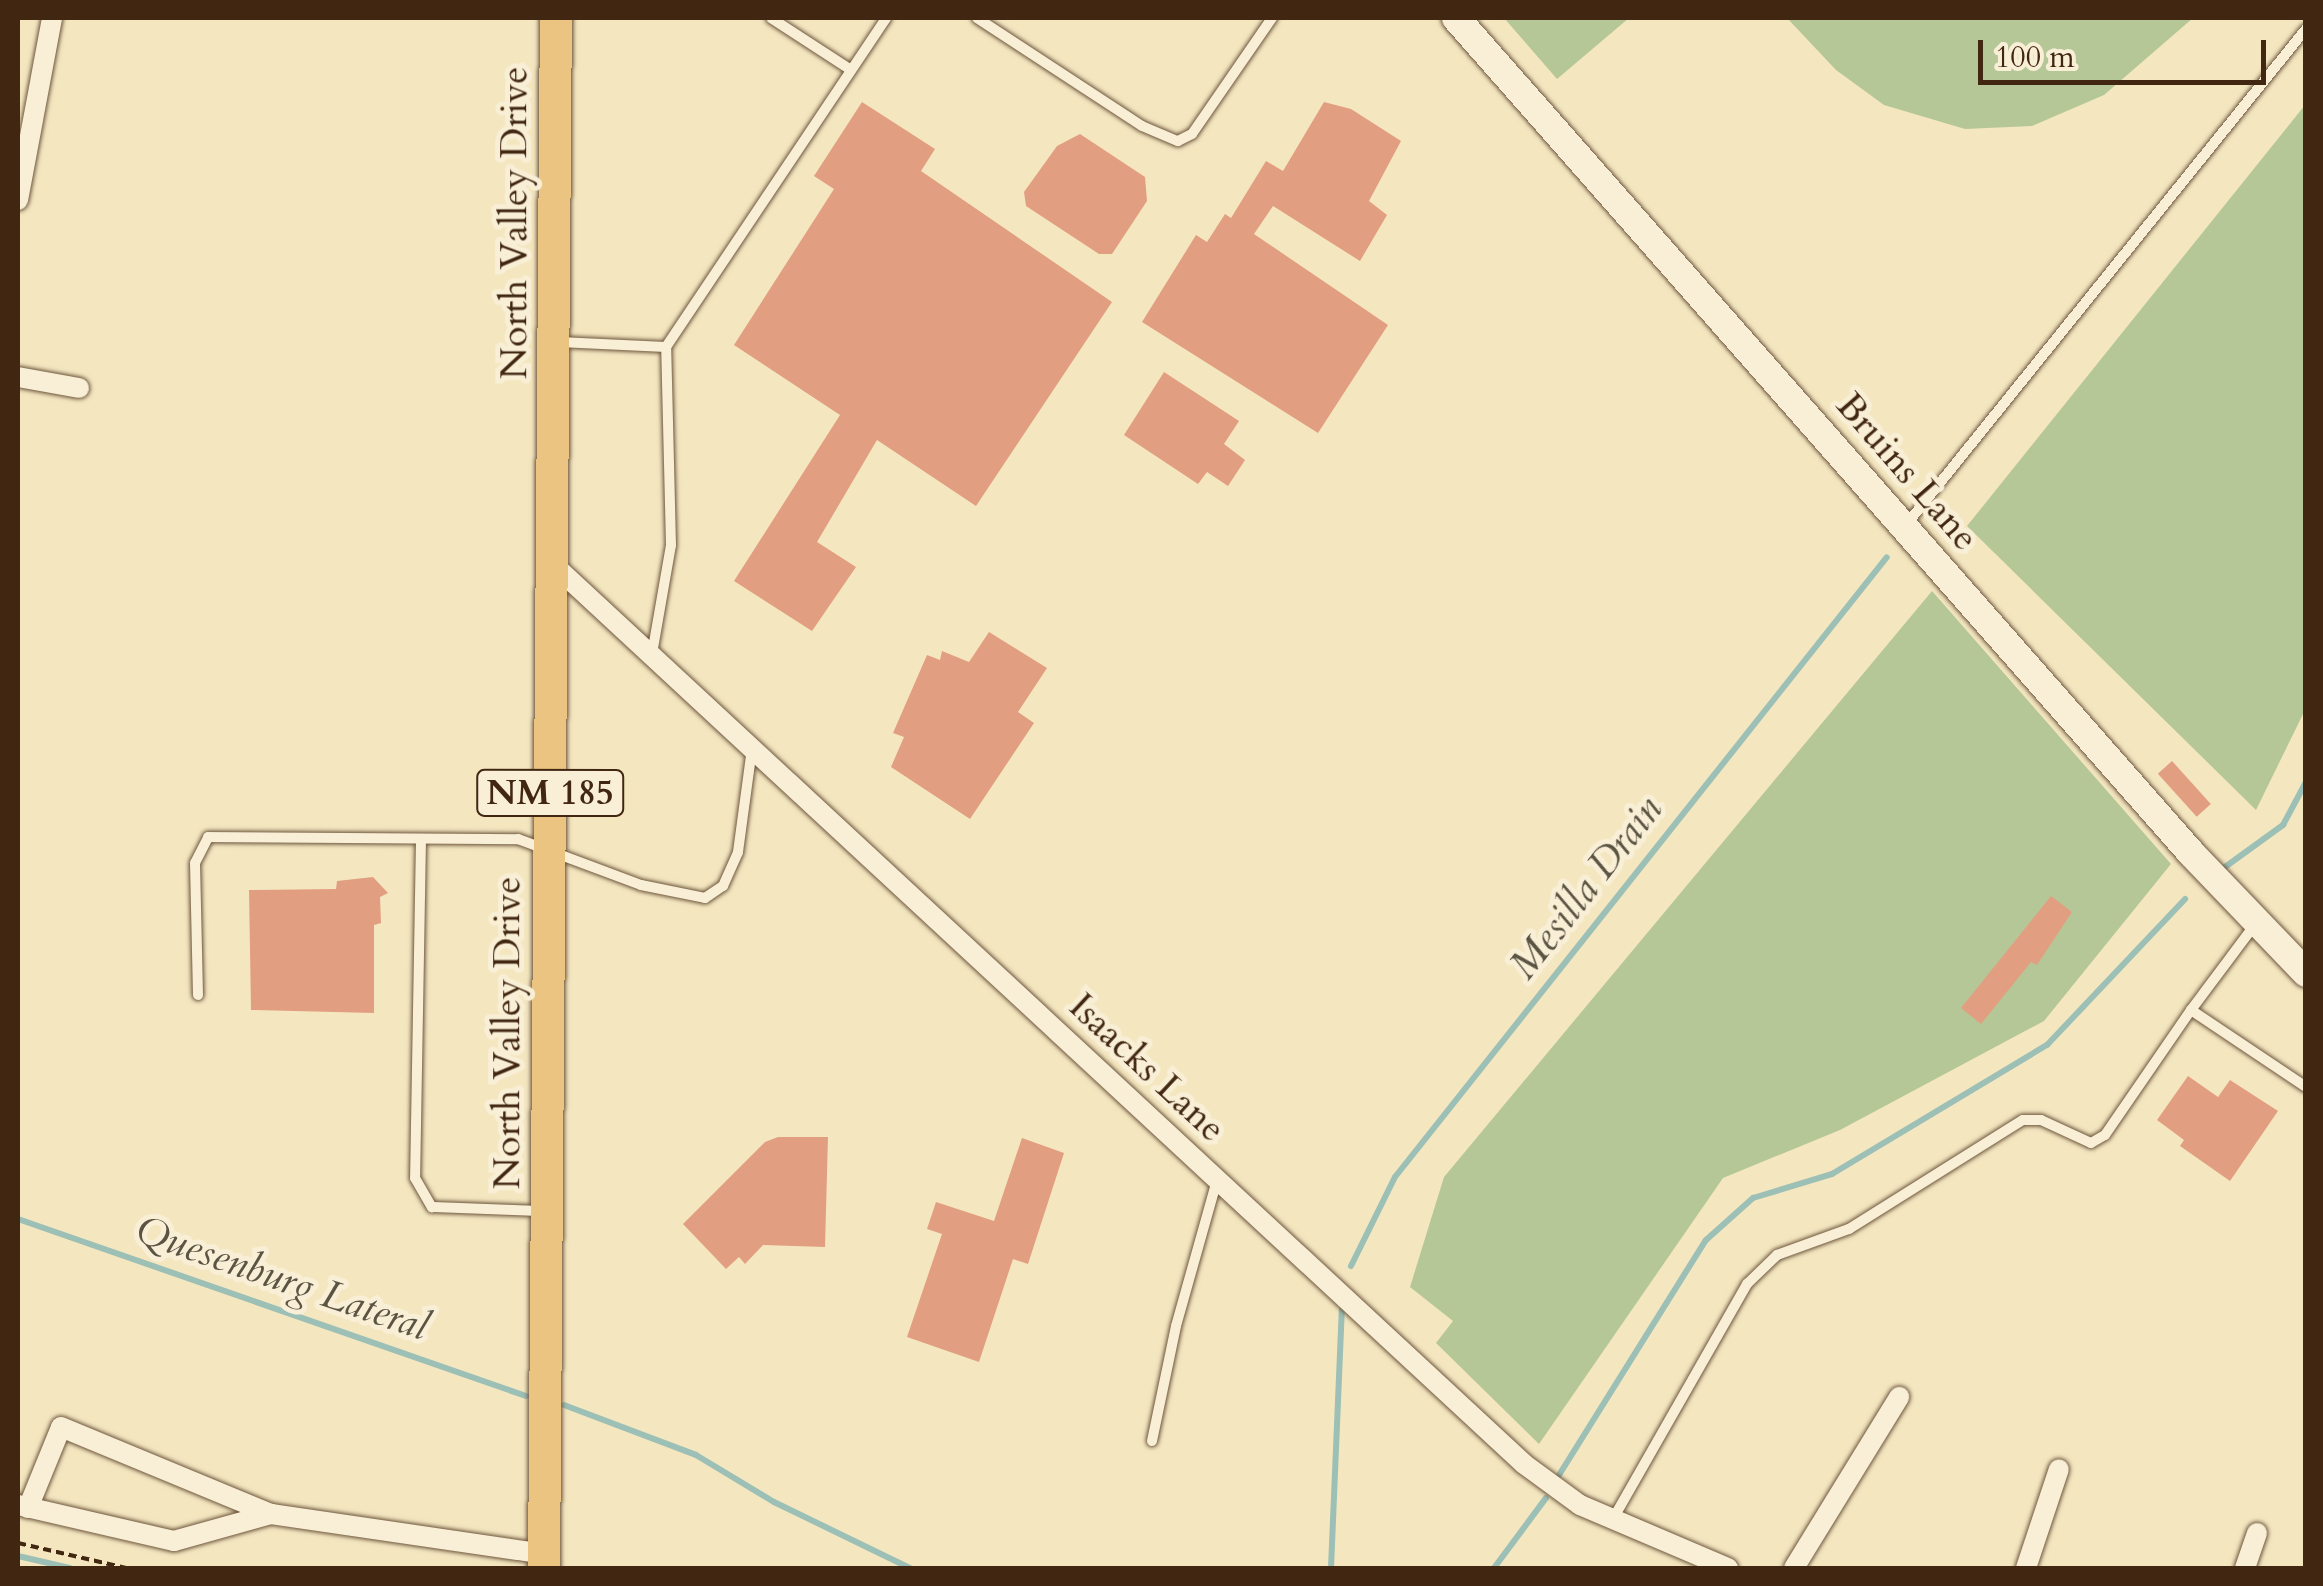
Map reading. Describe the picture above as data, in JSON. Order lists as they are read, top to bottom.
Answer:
{
  "streets": {
    "main road": ["North Valley Drive", "NM 185"],
    "street": ["Bruins Lane", "Isaacks Lane"]
  },
  "crossings": [
    ["North Valley Drive", "Isaacks Lane"]
  ],
  "water": ["Mesilla Drain", "Quesenburg Lateral"],
  "scale_bar": "100 m"
}
